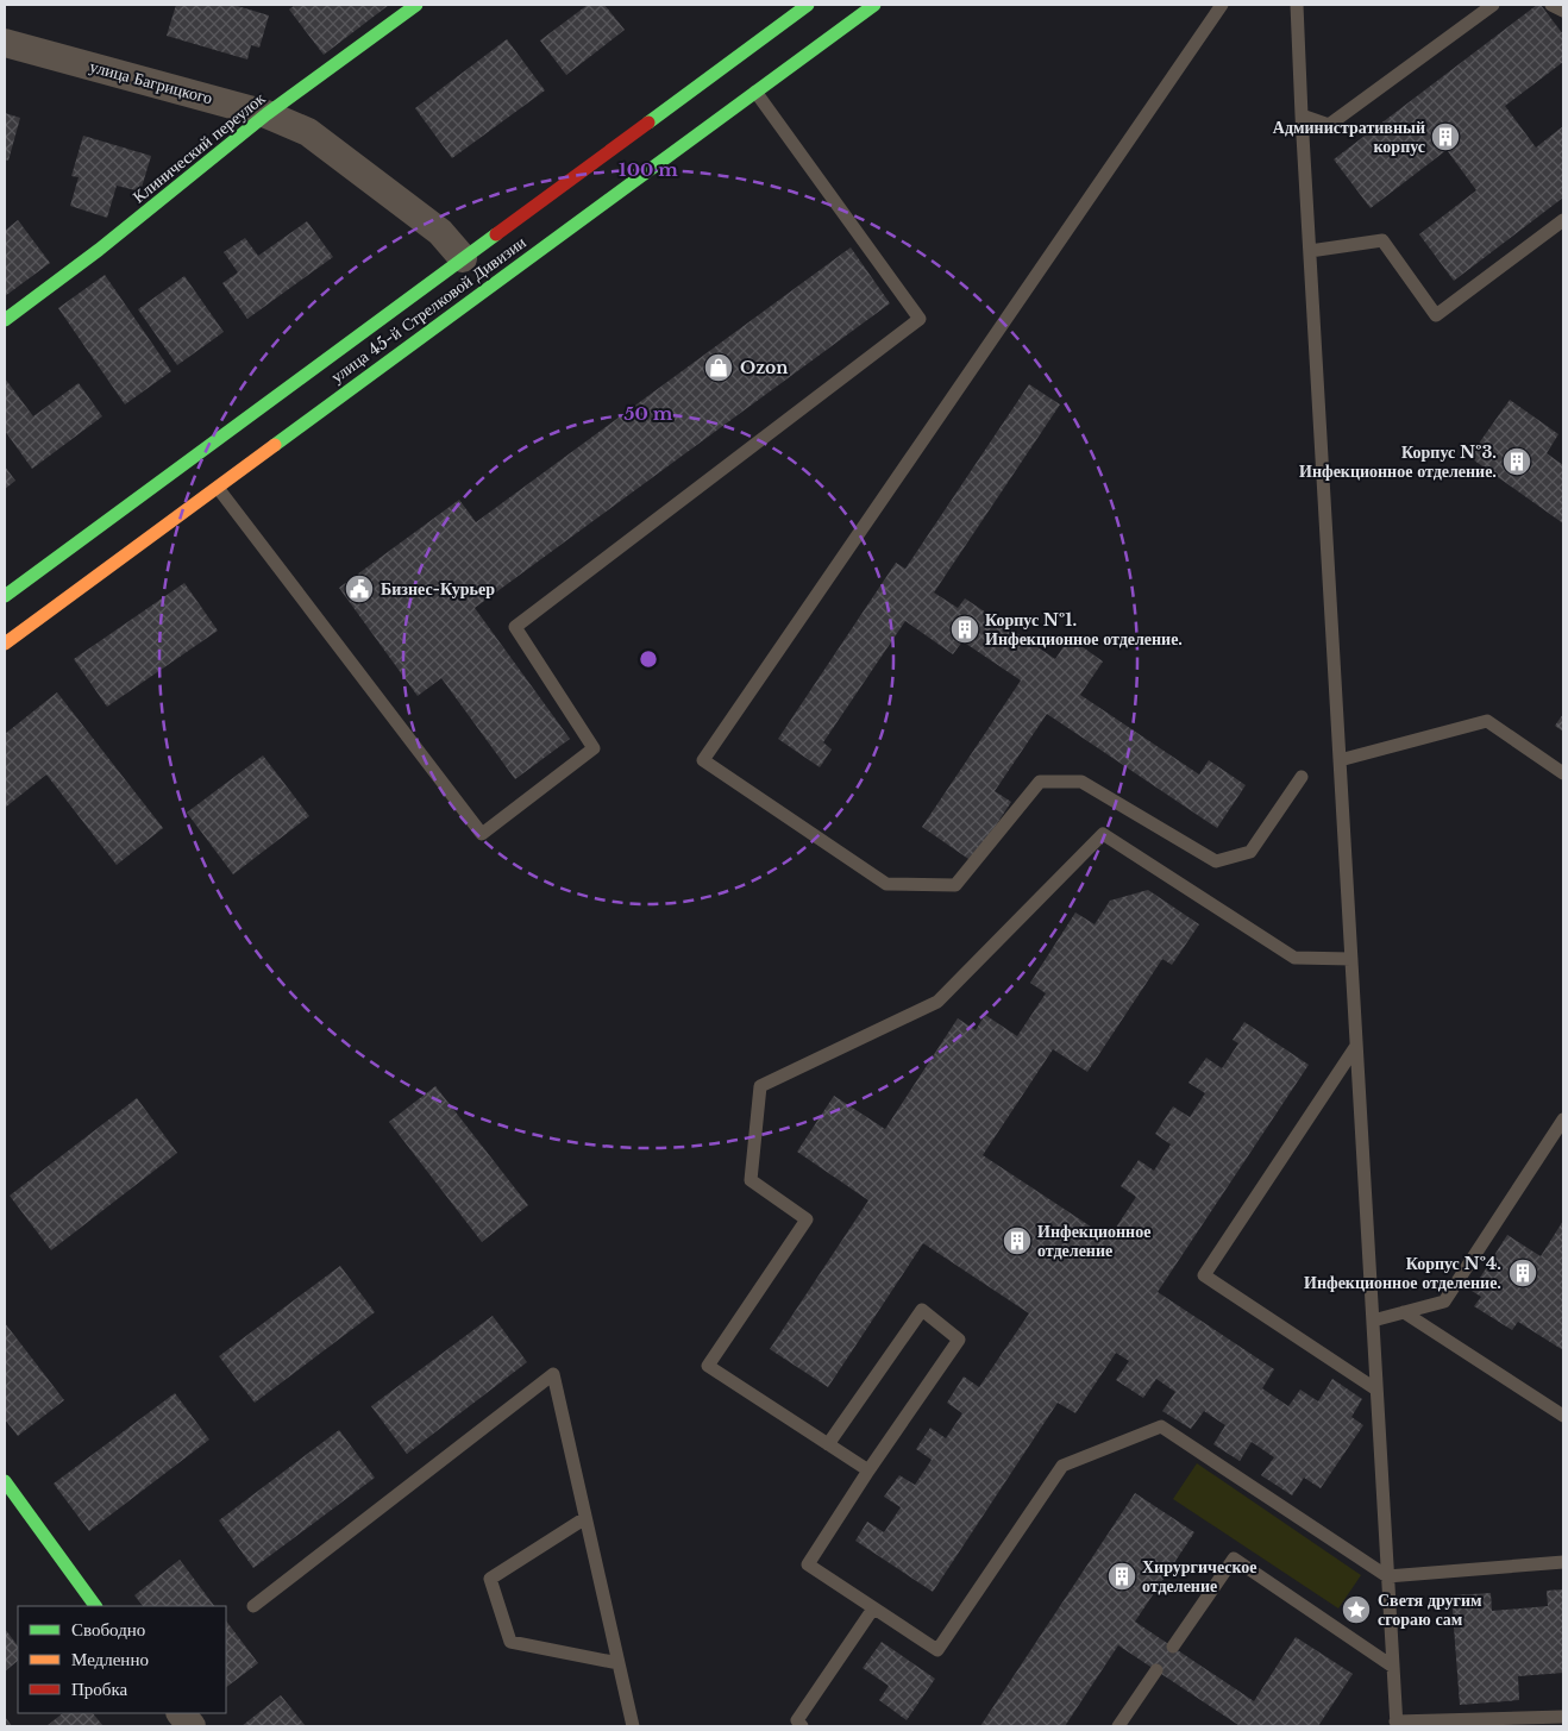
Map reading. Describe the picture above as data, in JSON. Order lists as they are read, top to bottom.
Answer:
{
  "streets": {
    "main road": ["Клинический переулок", "улица 45-й Стрелковой Дивизии"],
    "street": ["улица Багрицкого"]
  },
  "crossings": [
    ["улица Багрицкого", "Клинический переулок"],
    ["улица Багрицкого", "улица 45-й Стрелковой Дивизии"]
  ],
  "places": {
    "building": [
      "Административный корпус",
      "Корпус №3. Инфекционное отделение.",
      "Корпус №1. Инфекционное отделение.",
      "Инфекционное отделение",
      "Корпус №4. Инфекционное отделение.",
      "Хирургическое отделение"
    ],
    "shop": ["Ozon"],
    "public building": ["Бизнес-Курьер"],
    "place": ["Светя другим сгораю сам"]
  },
  "legend": ["Свободно", "Медленно", "Пробка"],
  "rings": ["100 m", "50 m"]
}
